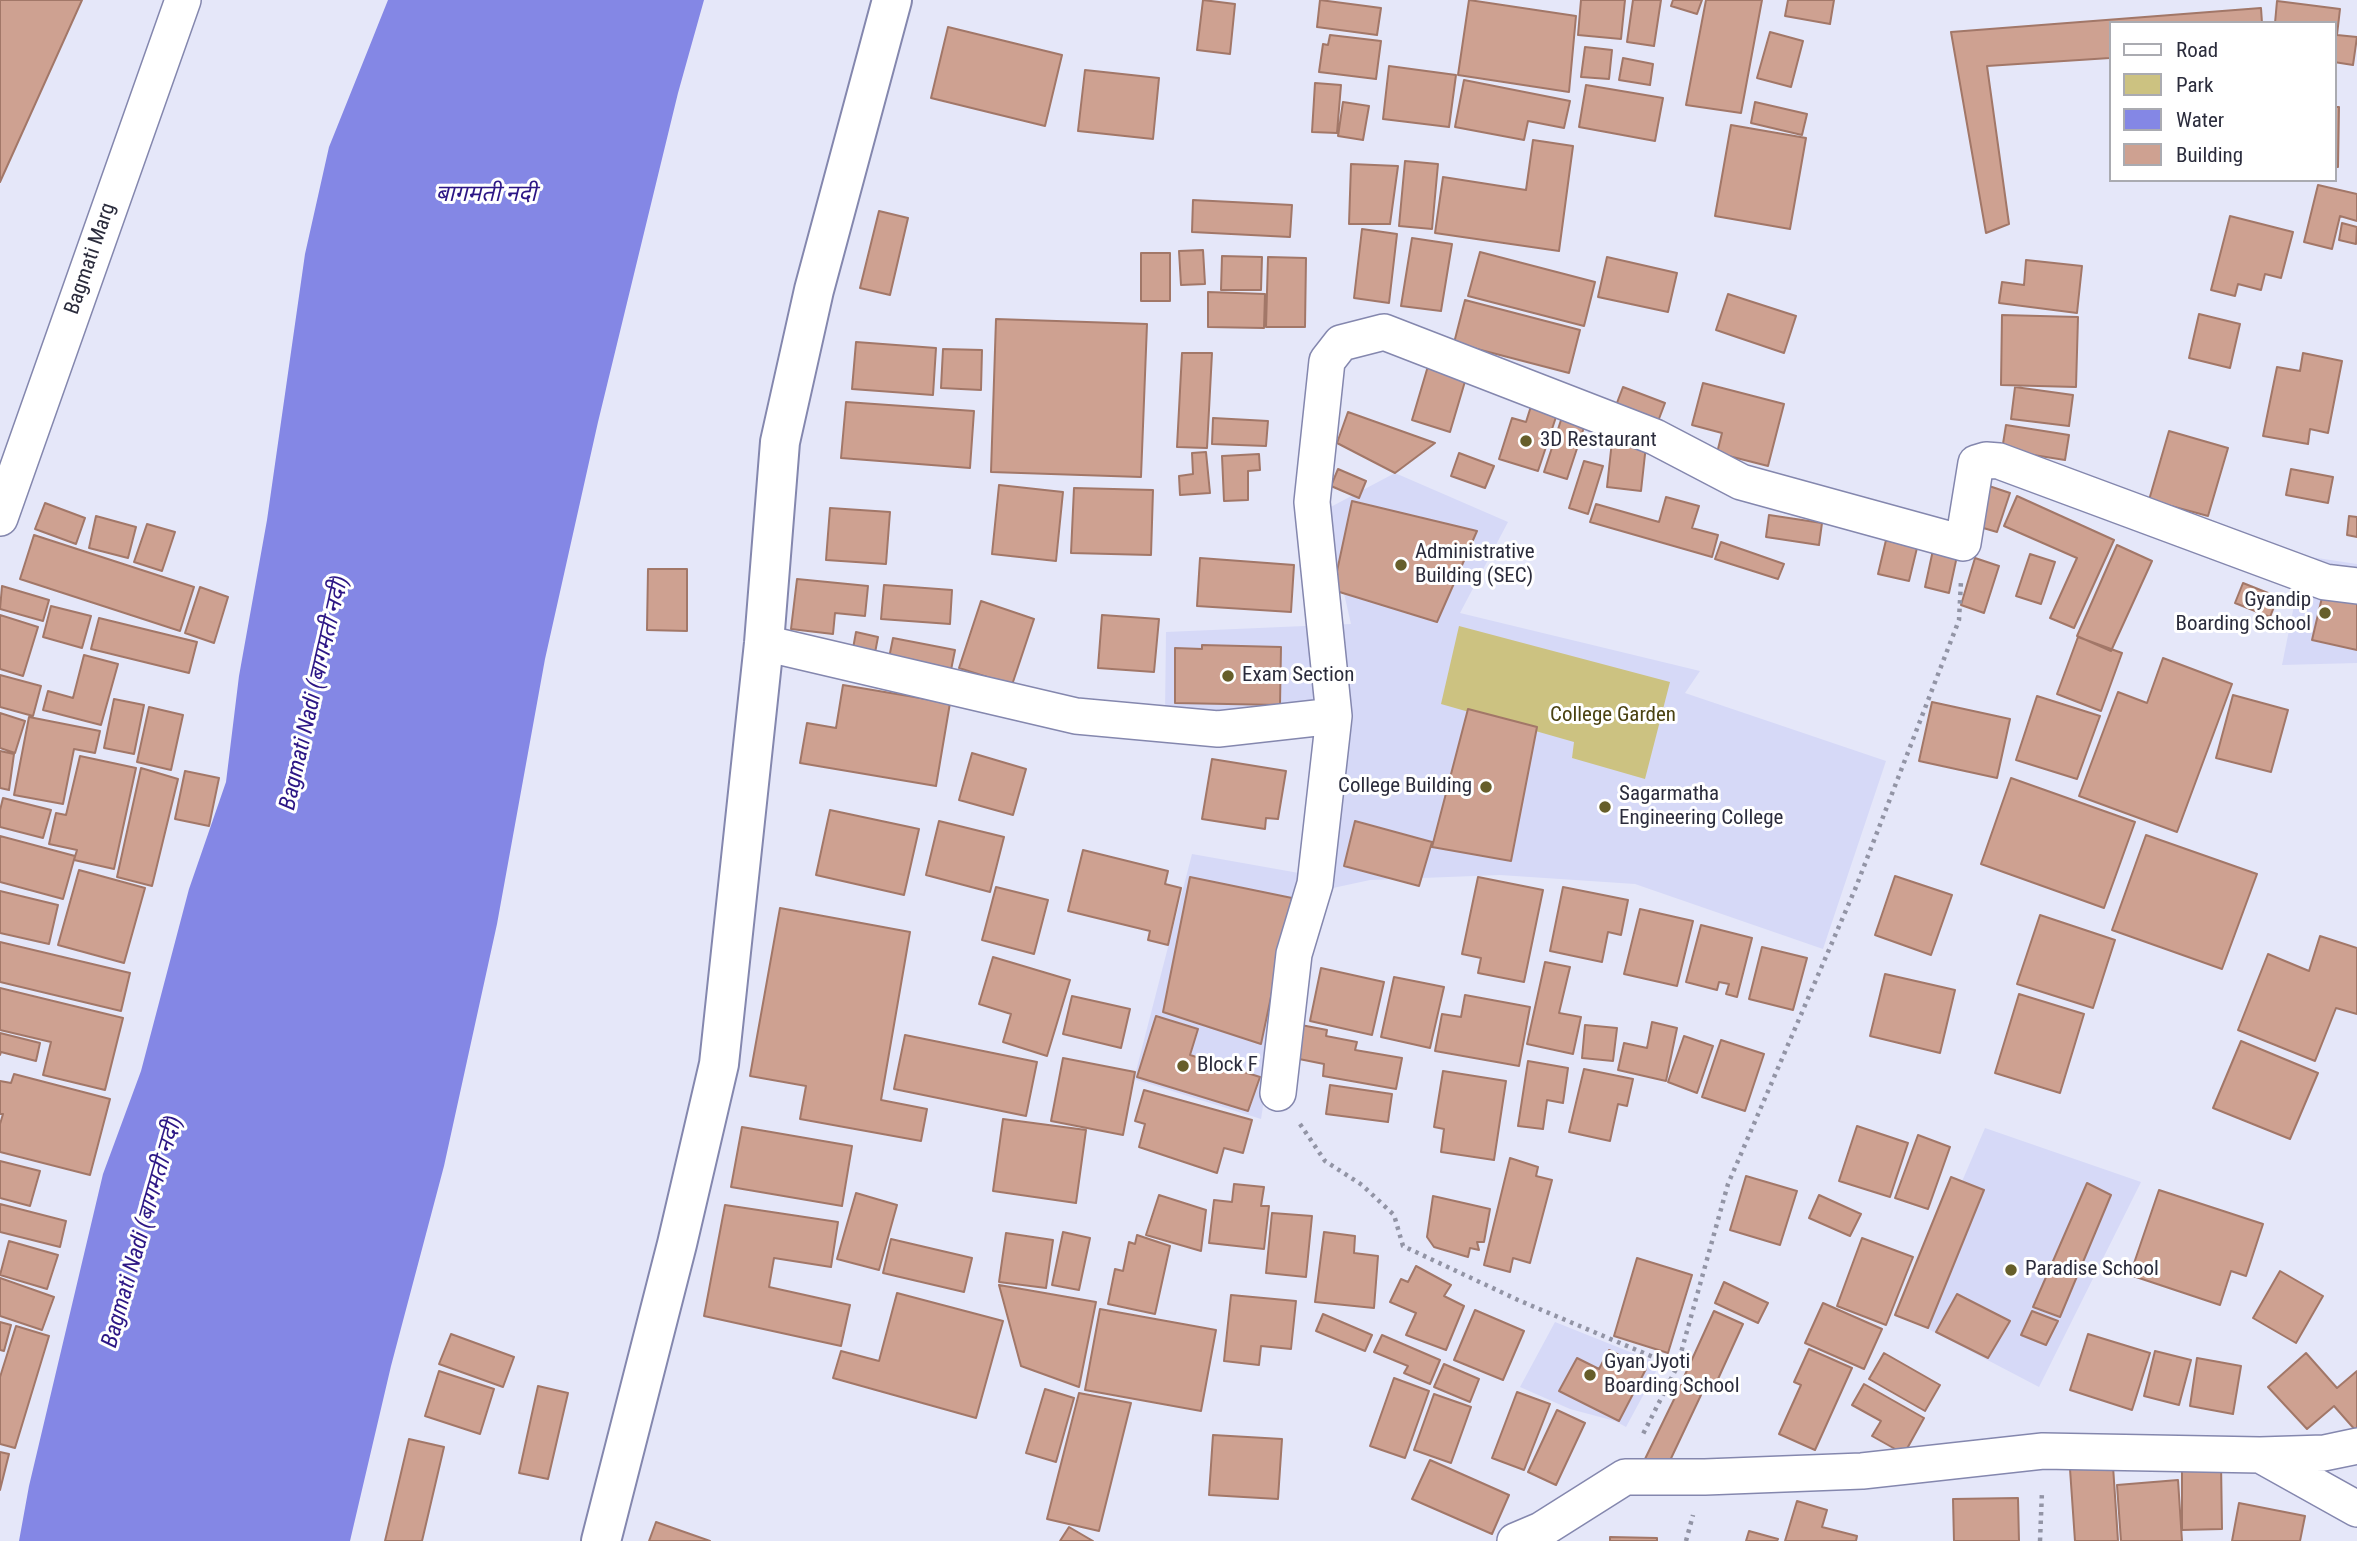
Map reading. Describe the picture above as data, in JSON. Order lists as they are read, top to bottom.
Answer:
{
  "streets": {
    "street": ["Bagmati Marg"]
  },
  "water": ["बागमती नदी", "Bagmati Nadi (बागमती नदी)"],
  "parks": ["College Garden"],
  "places": [
    "3D Restaurant",
    "Administrative Building (SEC)",
    "Gyandip Boarding School",
    "Exam Section",
    "College Building",
    "Sagarmatha Engineering College",
    "Block F",
    "Paradise School",
    "Gyan Jyoti Boarding School"
  ],
  "legend": [
    "Road",
    "Park",
    "Water",
    "Building"
  ]
}
